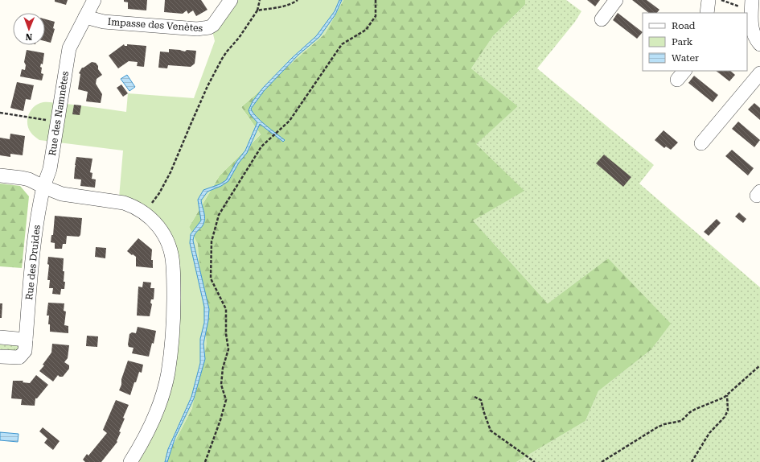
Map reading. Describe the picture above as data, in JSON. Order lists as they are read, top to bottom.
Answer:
{
  "streets": {
    "street": ["Impasse des Venètes", "Rue des Namnètes", "Rue des Druides"]
  },
  "crossings": [
    ["Impasse des Venètes", "Rue des Namnètes"],
    ["Rue des Namnètes", "Rue des Druides"]
  ],
  "legend": ["Road", "Park", "Water"],
  "north": "bottom"
}
